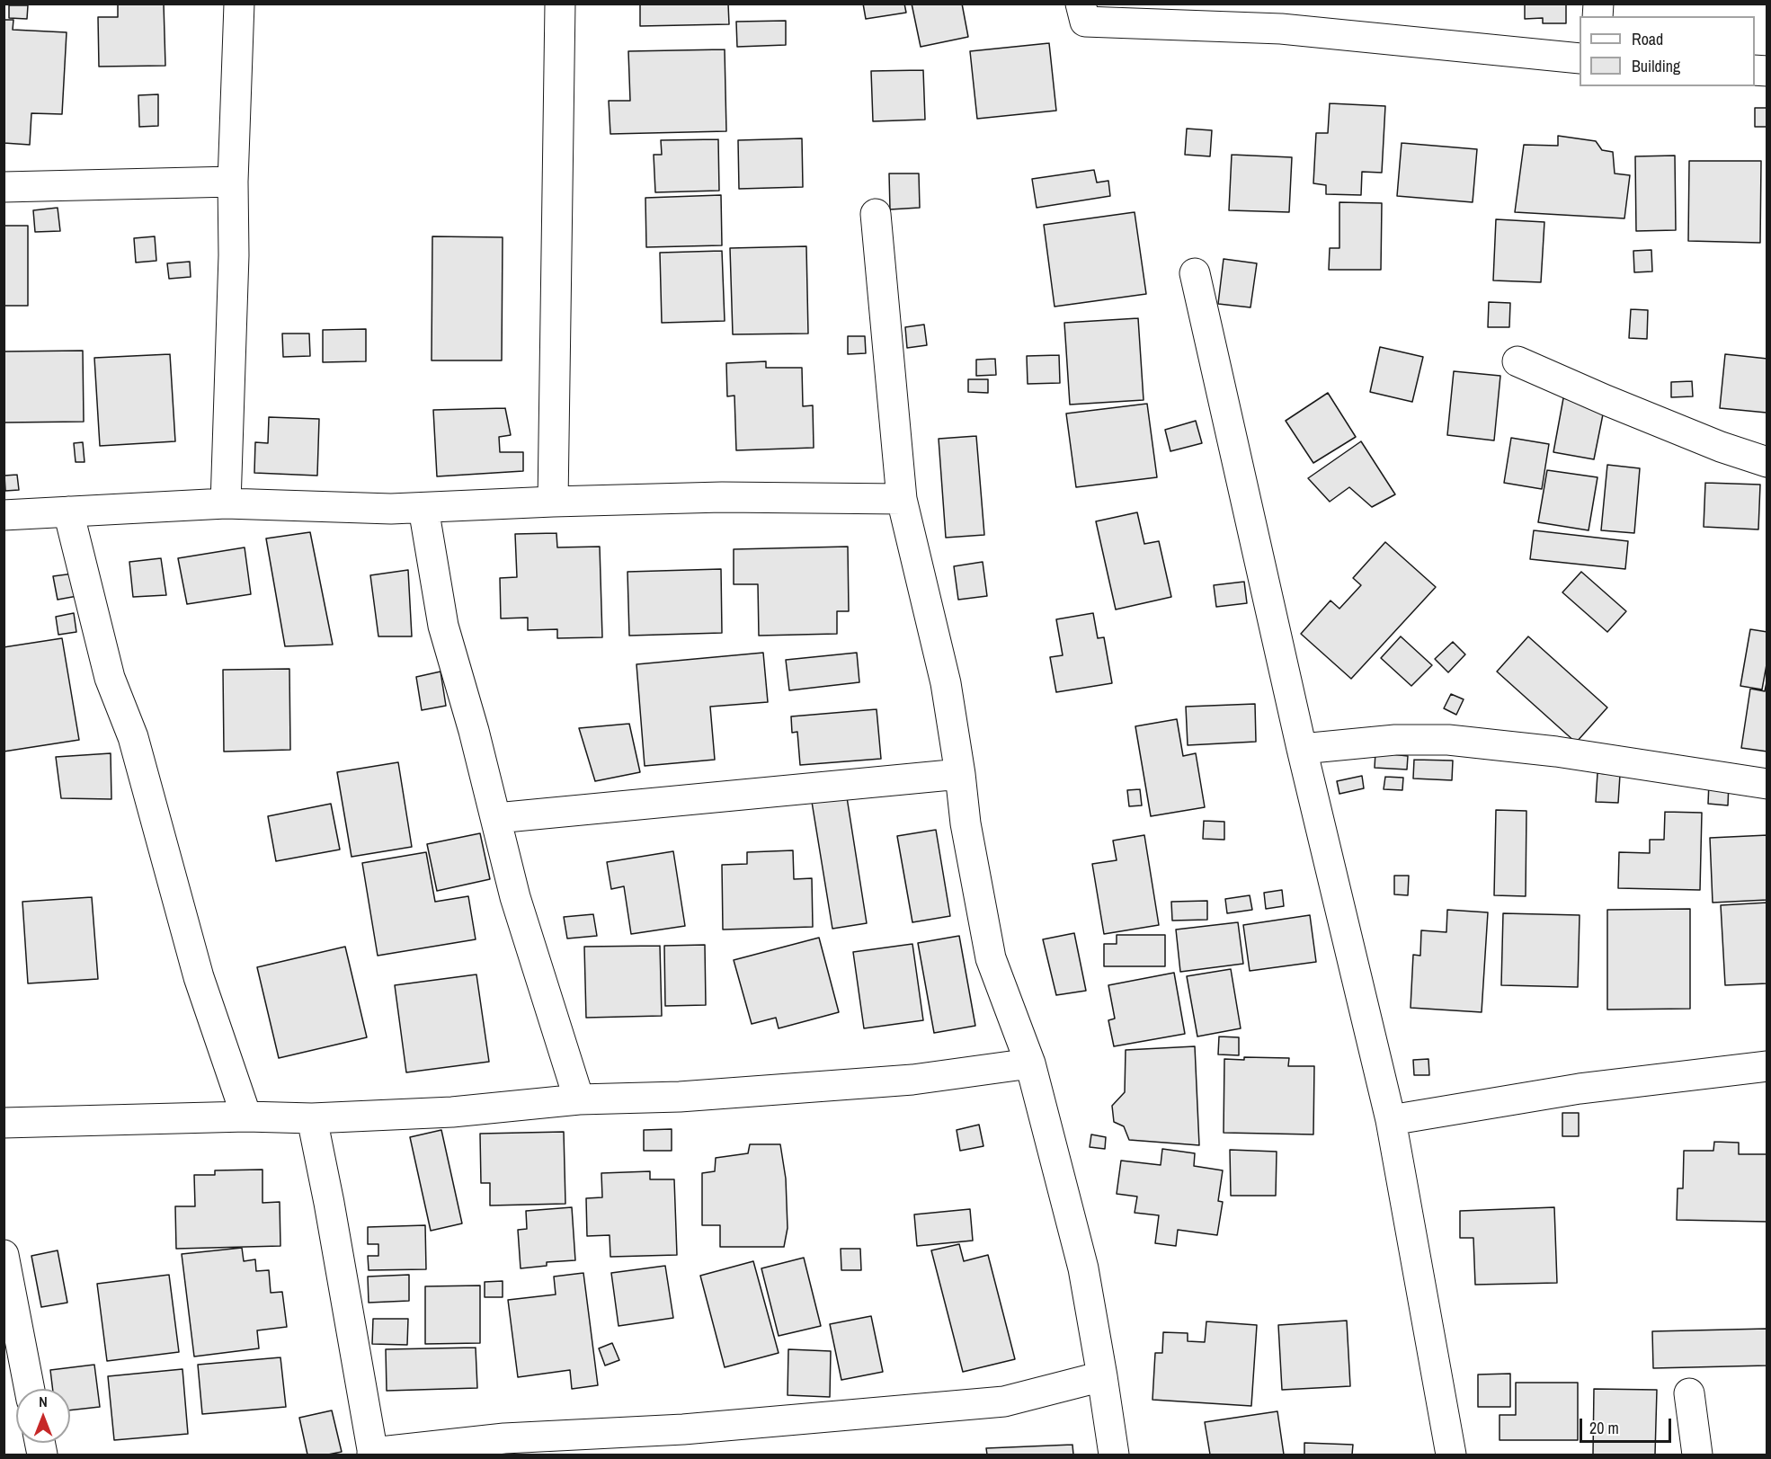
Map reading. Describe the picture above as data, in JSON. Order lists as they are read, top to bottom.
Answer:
{
  "legend": ["Road", "Building"],
  "scale_bar": "20 m",
  "north": "top"
}
